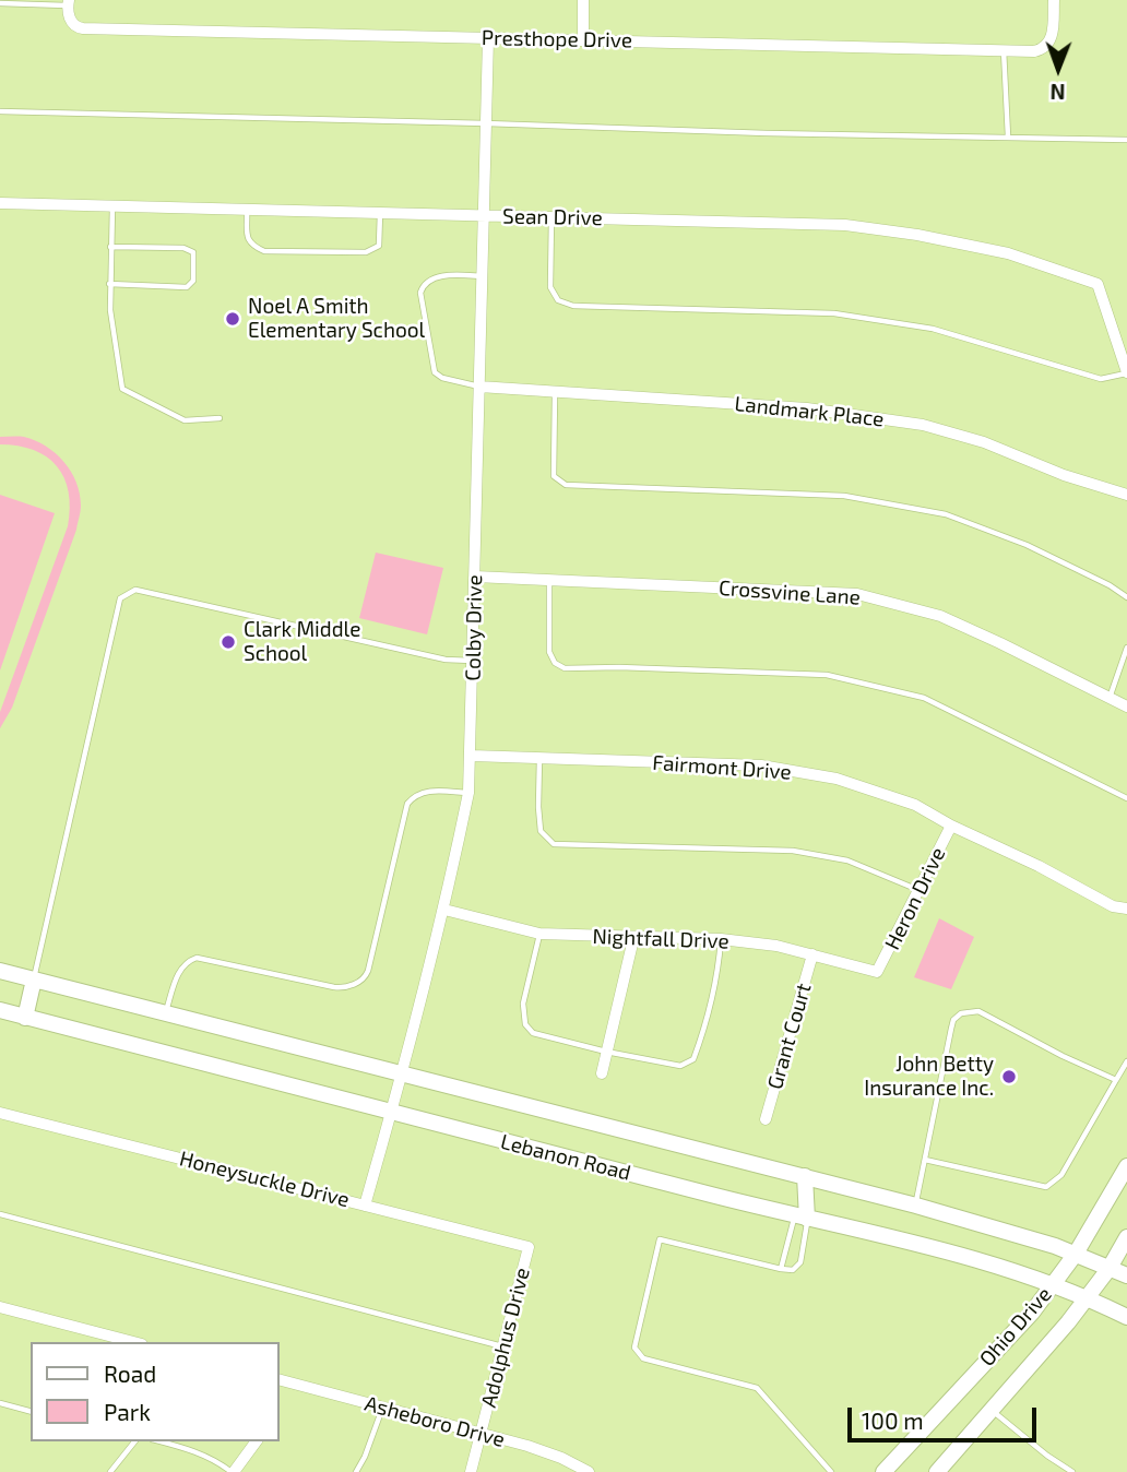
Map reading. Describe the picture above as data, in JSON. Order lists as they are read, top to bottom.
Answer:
{
  "streets": {
    "main road": ["Lebanon Road", "Ohio Drive"],
    "street": [
      "Presthope Drive",
      "Sean Drive",
      "Landmark Place",
      "Crossvine Lane",
      "Colby Drive",
      "Fairmont Drive",
      "Heron Drive",
      "Nightfall Drive",
      "Grant Court",
      "Honeysuckle Drive",
      "Adolphus Drive",
      "Asheboro Drive"
    ]
  },
  "crossings": [
    ["Presthope Drive", "Colby Drive"],
    ["Sean Drive", "Colby Drive"],
    ["Landmark Place", "Colby Drive"],
    ["Crossvine Lane", "Colby Drive"],
    ["Colby Drive", "Fairmont Drive"],
    ["Colby Drive", "Nightfall Drive"],
    ["Colby Drive", "Lebanon Road"],
    ["Colby Drive", "Honeysuckle Drive"],
    ["Fairmont Drive", "Heron Drive"],
    ["Heron Drive", "Nightfall Drive"],
    ["Nightfall Drive", "Grant Court"],
    ["Lebanon Road", "Ohio Drive"],
    ["Honeysuckle Drive", "Adolphus Drive"],
    ["Adolphus Drive", "Asheboro Drive"]
  ],
  "places": ["Noel A Smith Elementary School", "Clark Middle School", "John Betty Insurance Inc."],
  "legend": ["Road", "Park"],
  "scale_bar": "100 m",
  "north": "bottom"
}
